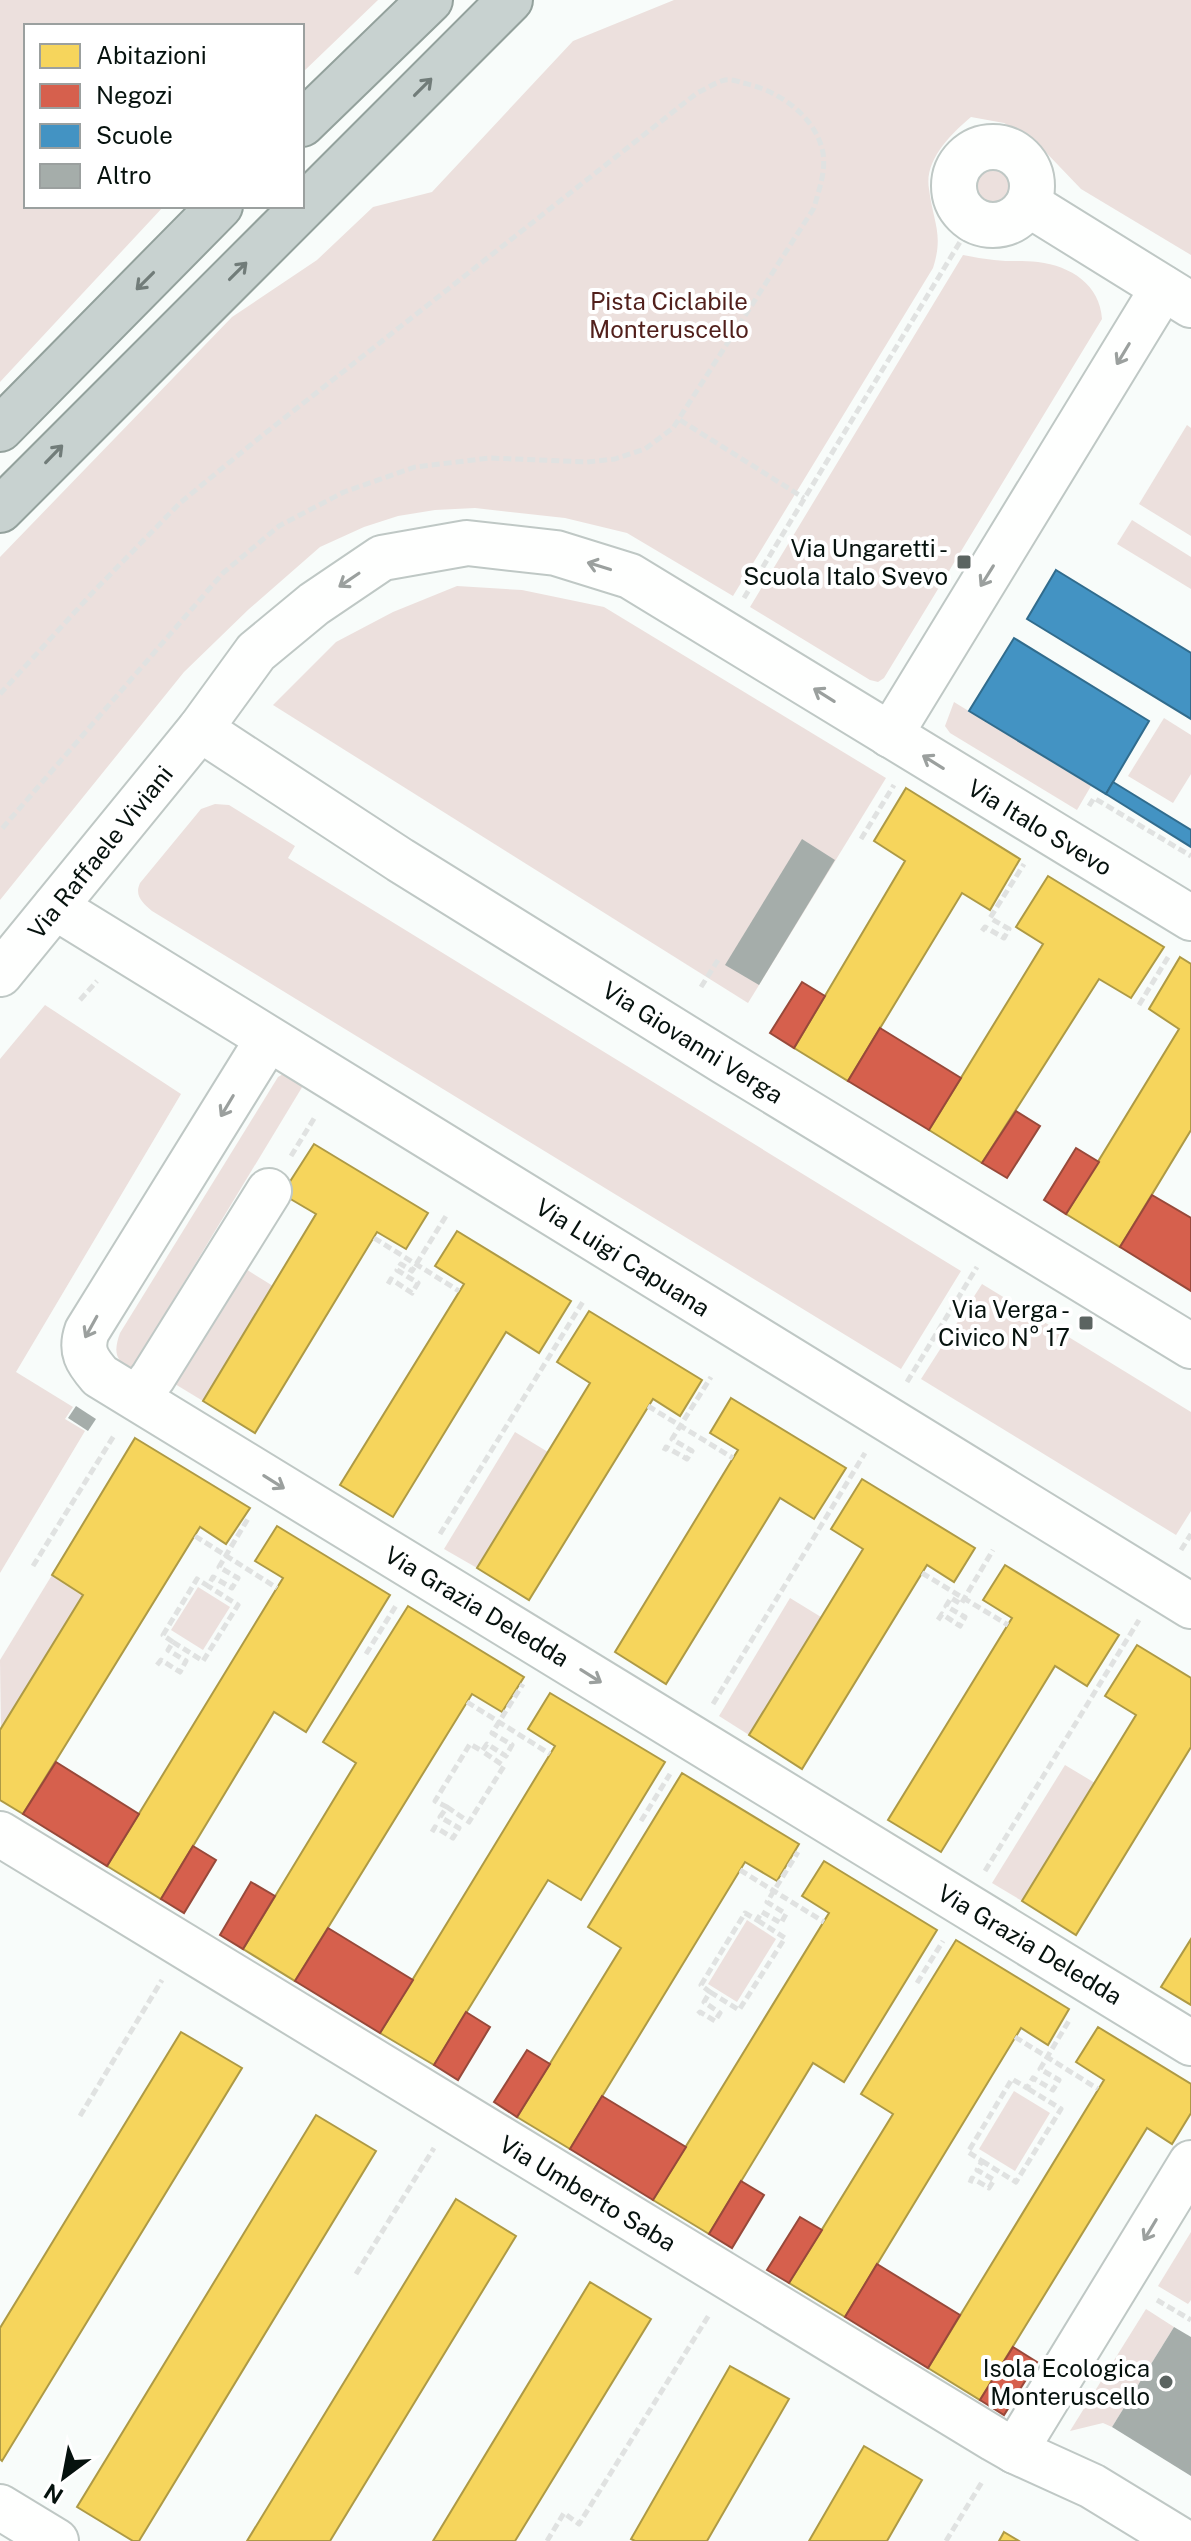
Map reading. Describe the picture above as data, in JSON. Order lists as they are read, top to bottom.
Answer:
{
  "streets": {
    "street": [
      "Via Italo Svevo",
      "Via Raffaele Viviani",
      "Via Giovanni Verga",
      "Via Luigi Capuana",
      "Via Grazia Deledda",
      "Via Umberto Saba"
    ]
  },
  "crossings": [
    ["Via Italo Svevo", "Via Raffaele Viviani"],
    ["Via Raffaele Viviani", "Via Giovanni Verga"],
    ["Via Raffaele Viviani", "Via Luigi Capuana"],
    ["Via Luigi Capuana", "Via Grazia Deledda"]
  ],
  "one_way": ["Via Italo Svevo", "Via Raffaele Viviani", "Via Grazia Deledda"],
  "parks": ["Pista Ciclabile Monteruscello"],
  "places": {
    "transit": ["Via Ungaretti - Scuola Italo Svevo", "Via Verga - Civico N° 17"],
    "other": ["Isola Ecologica Monteruscello"]
  },
  "legend": [
    "Abitazioni",
    "Negozi",
    "Scuole",
    "Altro"
  ],
  "north": "bottom left"
}
